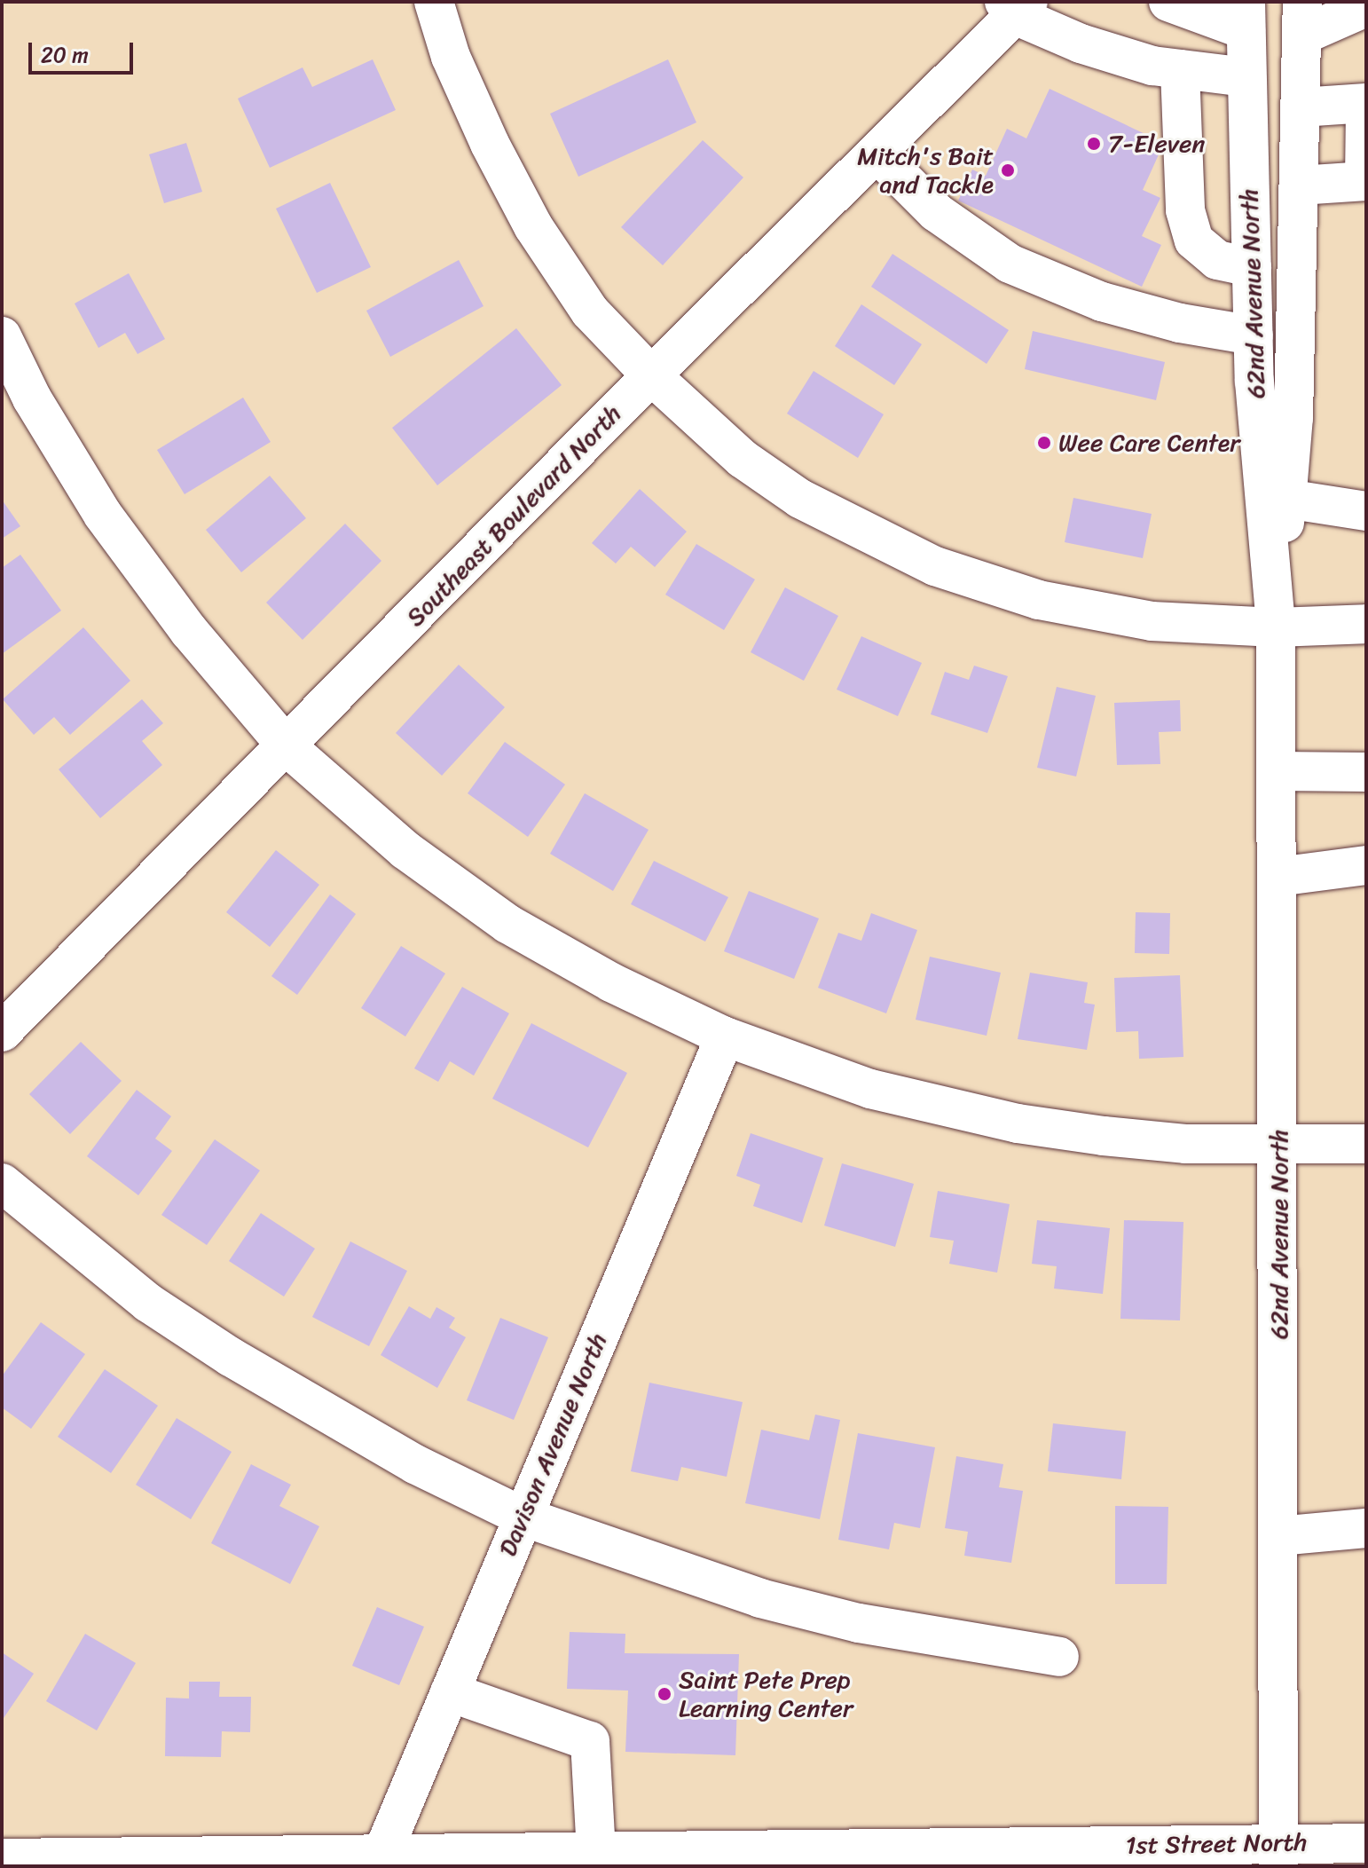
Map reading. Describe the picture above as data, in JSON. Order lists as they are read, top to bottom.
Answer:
{
  "streets": {
    "street": [
      "62nd Avenue North",
      "Southeast Boulevard North",
      "Davison Avenue North",
      "1st Street North"
    ]
  },
  "crossings": [
    ["62nd Avenue North", "1st Street North"],
    ["Davison Avenue North", "1st Street North"]
  ],
  "places": [
    "7-Eleven",
    "Mitch's Bait and Tackle",
    "Wee Care Center",
    "Saint Pete Prep Learning Center"
  ],
  "scale_bar": "20 m"
}
